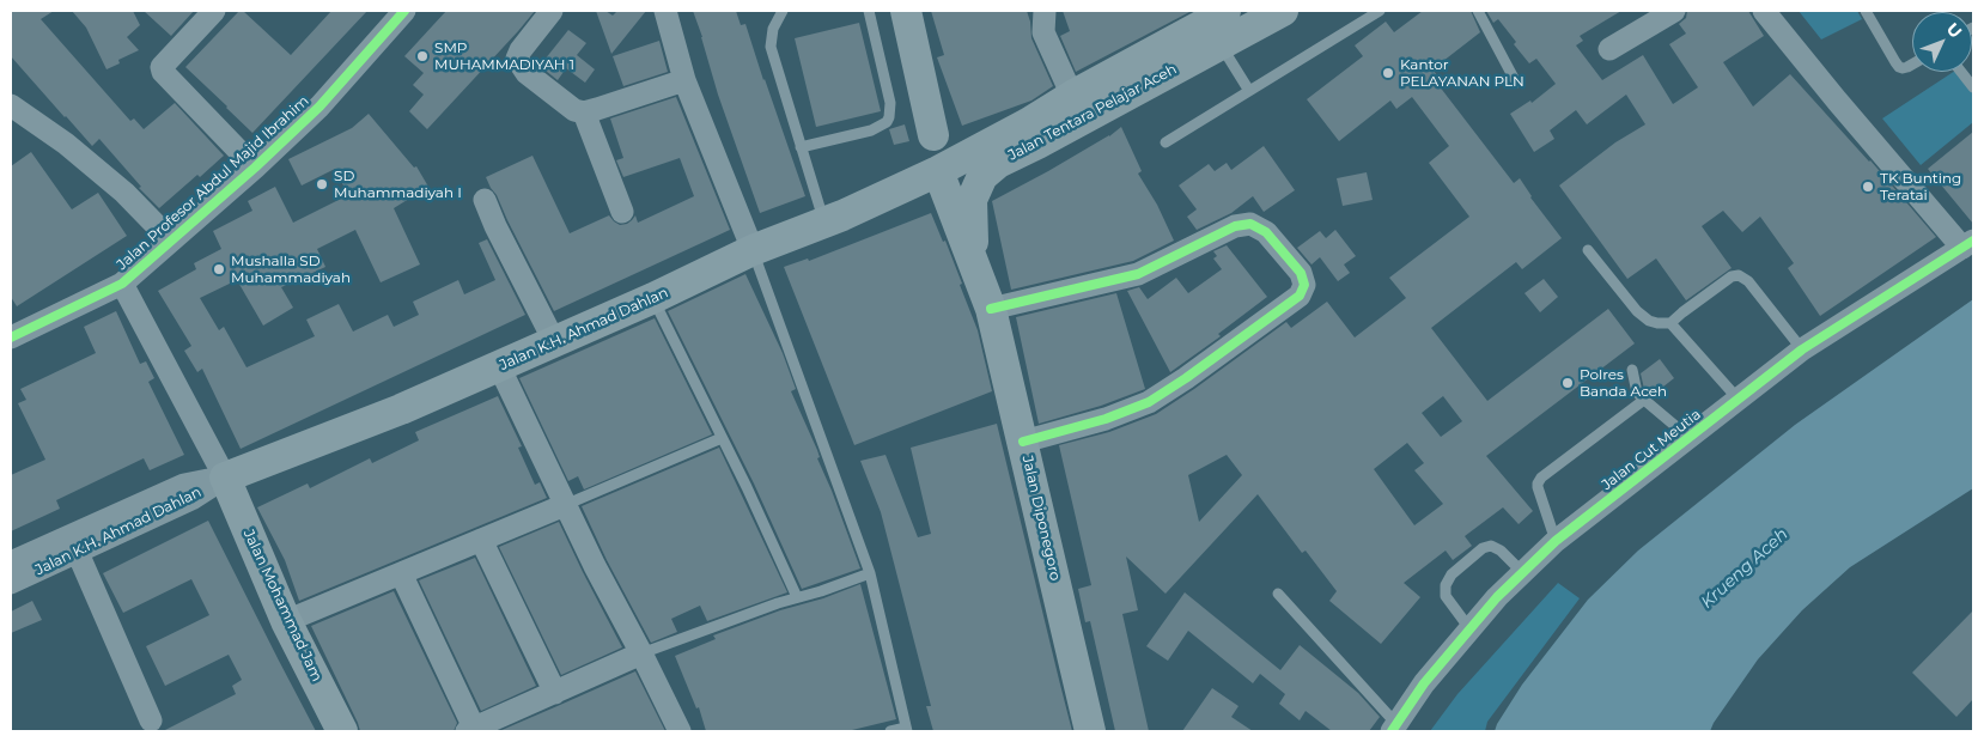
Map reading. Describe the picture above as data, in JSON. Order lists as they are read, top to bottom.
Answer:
{
  "streets": {
    "main road": [
      "Jalan Tentara Pelajar Aceh",
      "Jalan K.H. Ahmad Dahlan",
      "Jalan Diponegoro",
      "Jalan Mohammad Jam"
    ],
    "street": ["Jalan Profesor Abdul Majid Ibrahim", "Jalan Cut Meutia"]
  },
  "crossings": [
    ["Jalan Tentara Pelajar Aceh", "Jalan K.H. Ahmad Dahlan"],
    ["Jalan Tentara Pelajar Aceh", "Jalan Diponegoro"],
    ["Jalan K.H. Ahmad Dahlan", "Jalan Diponegoro"],
    ["Jalan K.H. Ahmad Dahlan", "Jalan Mohammad Jam"]
  ],
  "water": ["Krueng Aceh"],
  "places": [
    "SMP MUHAMMADIYAH 1",
    "Kantor PELAYANAN PLN",
    "SD Muhammadiyah I",
    "TK Bunting Teratai",
    "Mushalla SD Muhammadiyah",
    "Polres Banda Aceh"
  ],
  "north": "top right"
}
